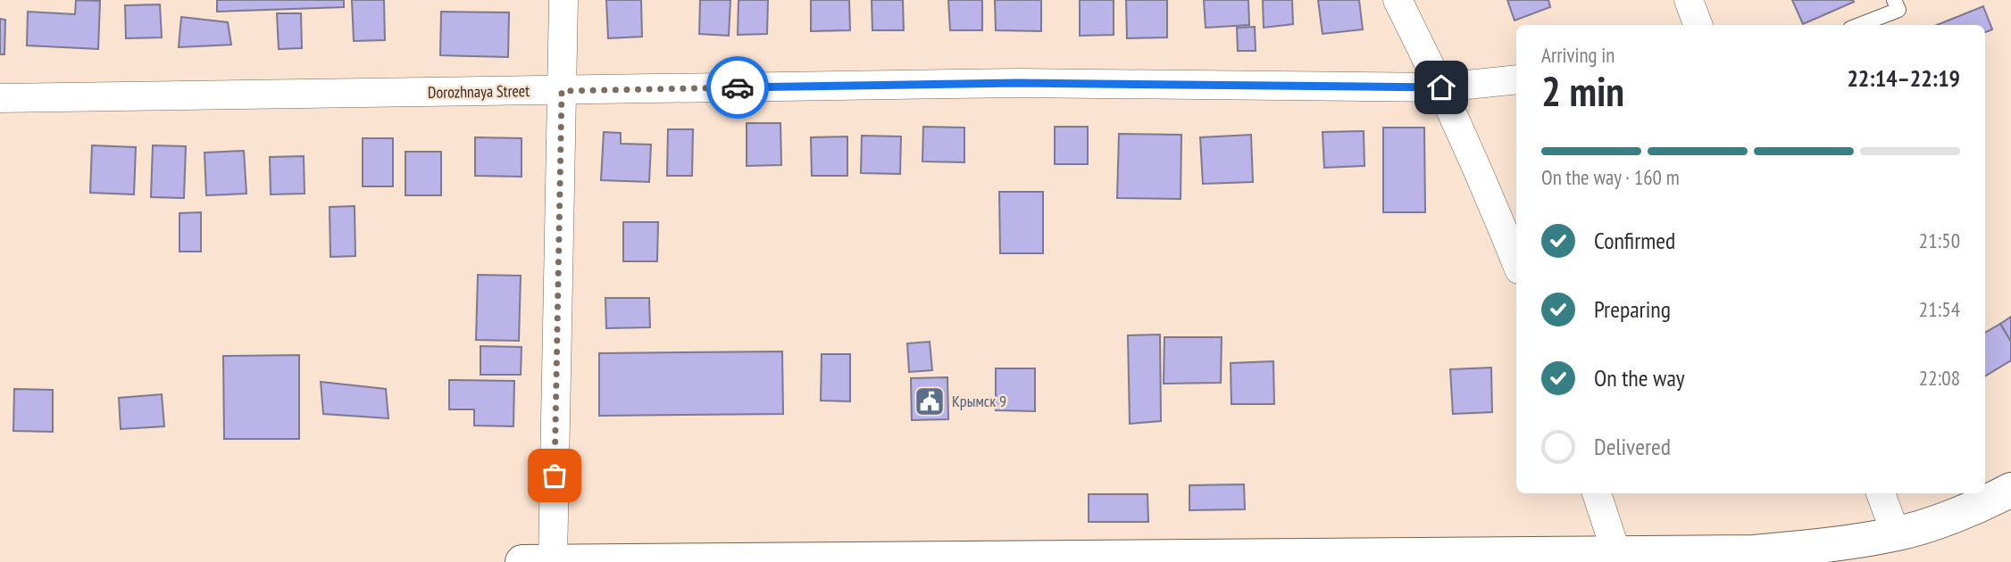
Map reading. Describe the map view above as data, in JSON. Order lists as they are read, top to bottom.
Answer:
{
  "streets": {
    "street": ["Dorozhnaya Street"]
  },
  "places": {
    "public building": ["Крымск 9"]
  },
  "page": {
    "heading": ["2 min", "Arriving in", "22:14–22:19"],
    "bar": "On the way · 160 m",
    "list": [
      ["Confirmed", "21:50"],
      ["Preparing", "21:54"],
      ["On the way", "22:08"],
      "Delivered"
    ]
  }
}
